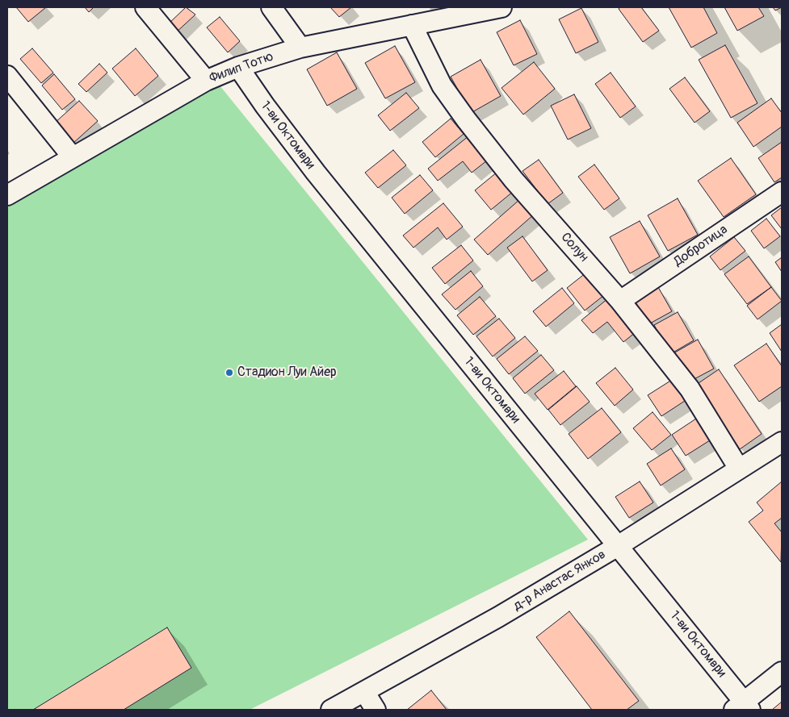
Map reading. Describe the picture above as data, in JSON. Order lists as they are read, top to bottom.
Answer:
{
  "streets": {
    "street": [
      "Филип Тотю",
      "1-ви Октомври",
      "Добротица",
      "Солун",
      "д-р Анастас Янков"
    ]
  },
  "crossings": [
    ["Филип Тотю", "1-ви Октомври"],
    ["Филип Тотю", "Солун"],
    ["1-ви Октомври", "д-р Анастас Янков"],
    ["Добротица", "Солун"],
    ["Солун", "д-р Анастас Янков"]
  ],
  "places": ["Стадион Луи Айер"]
}
